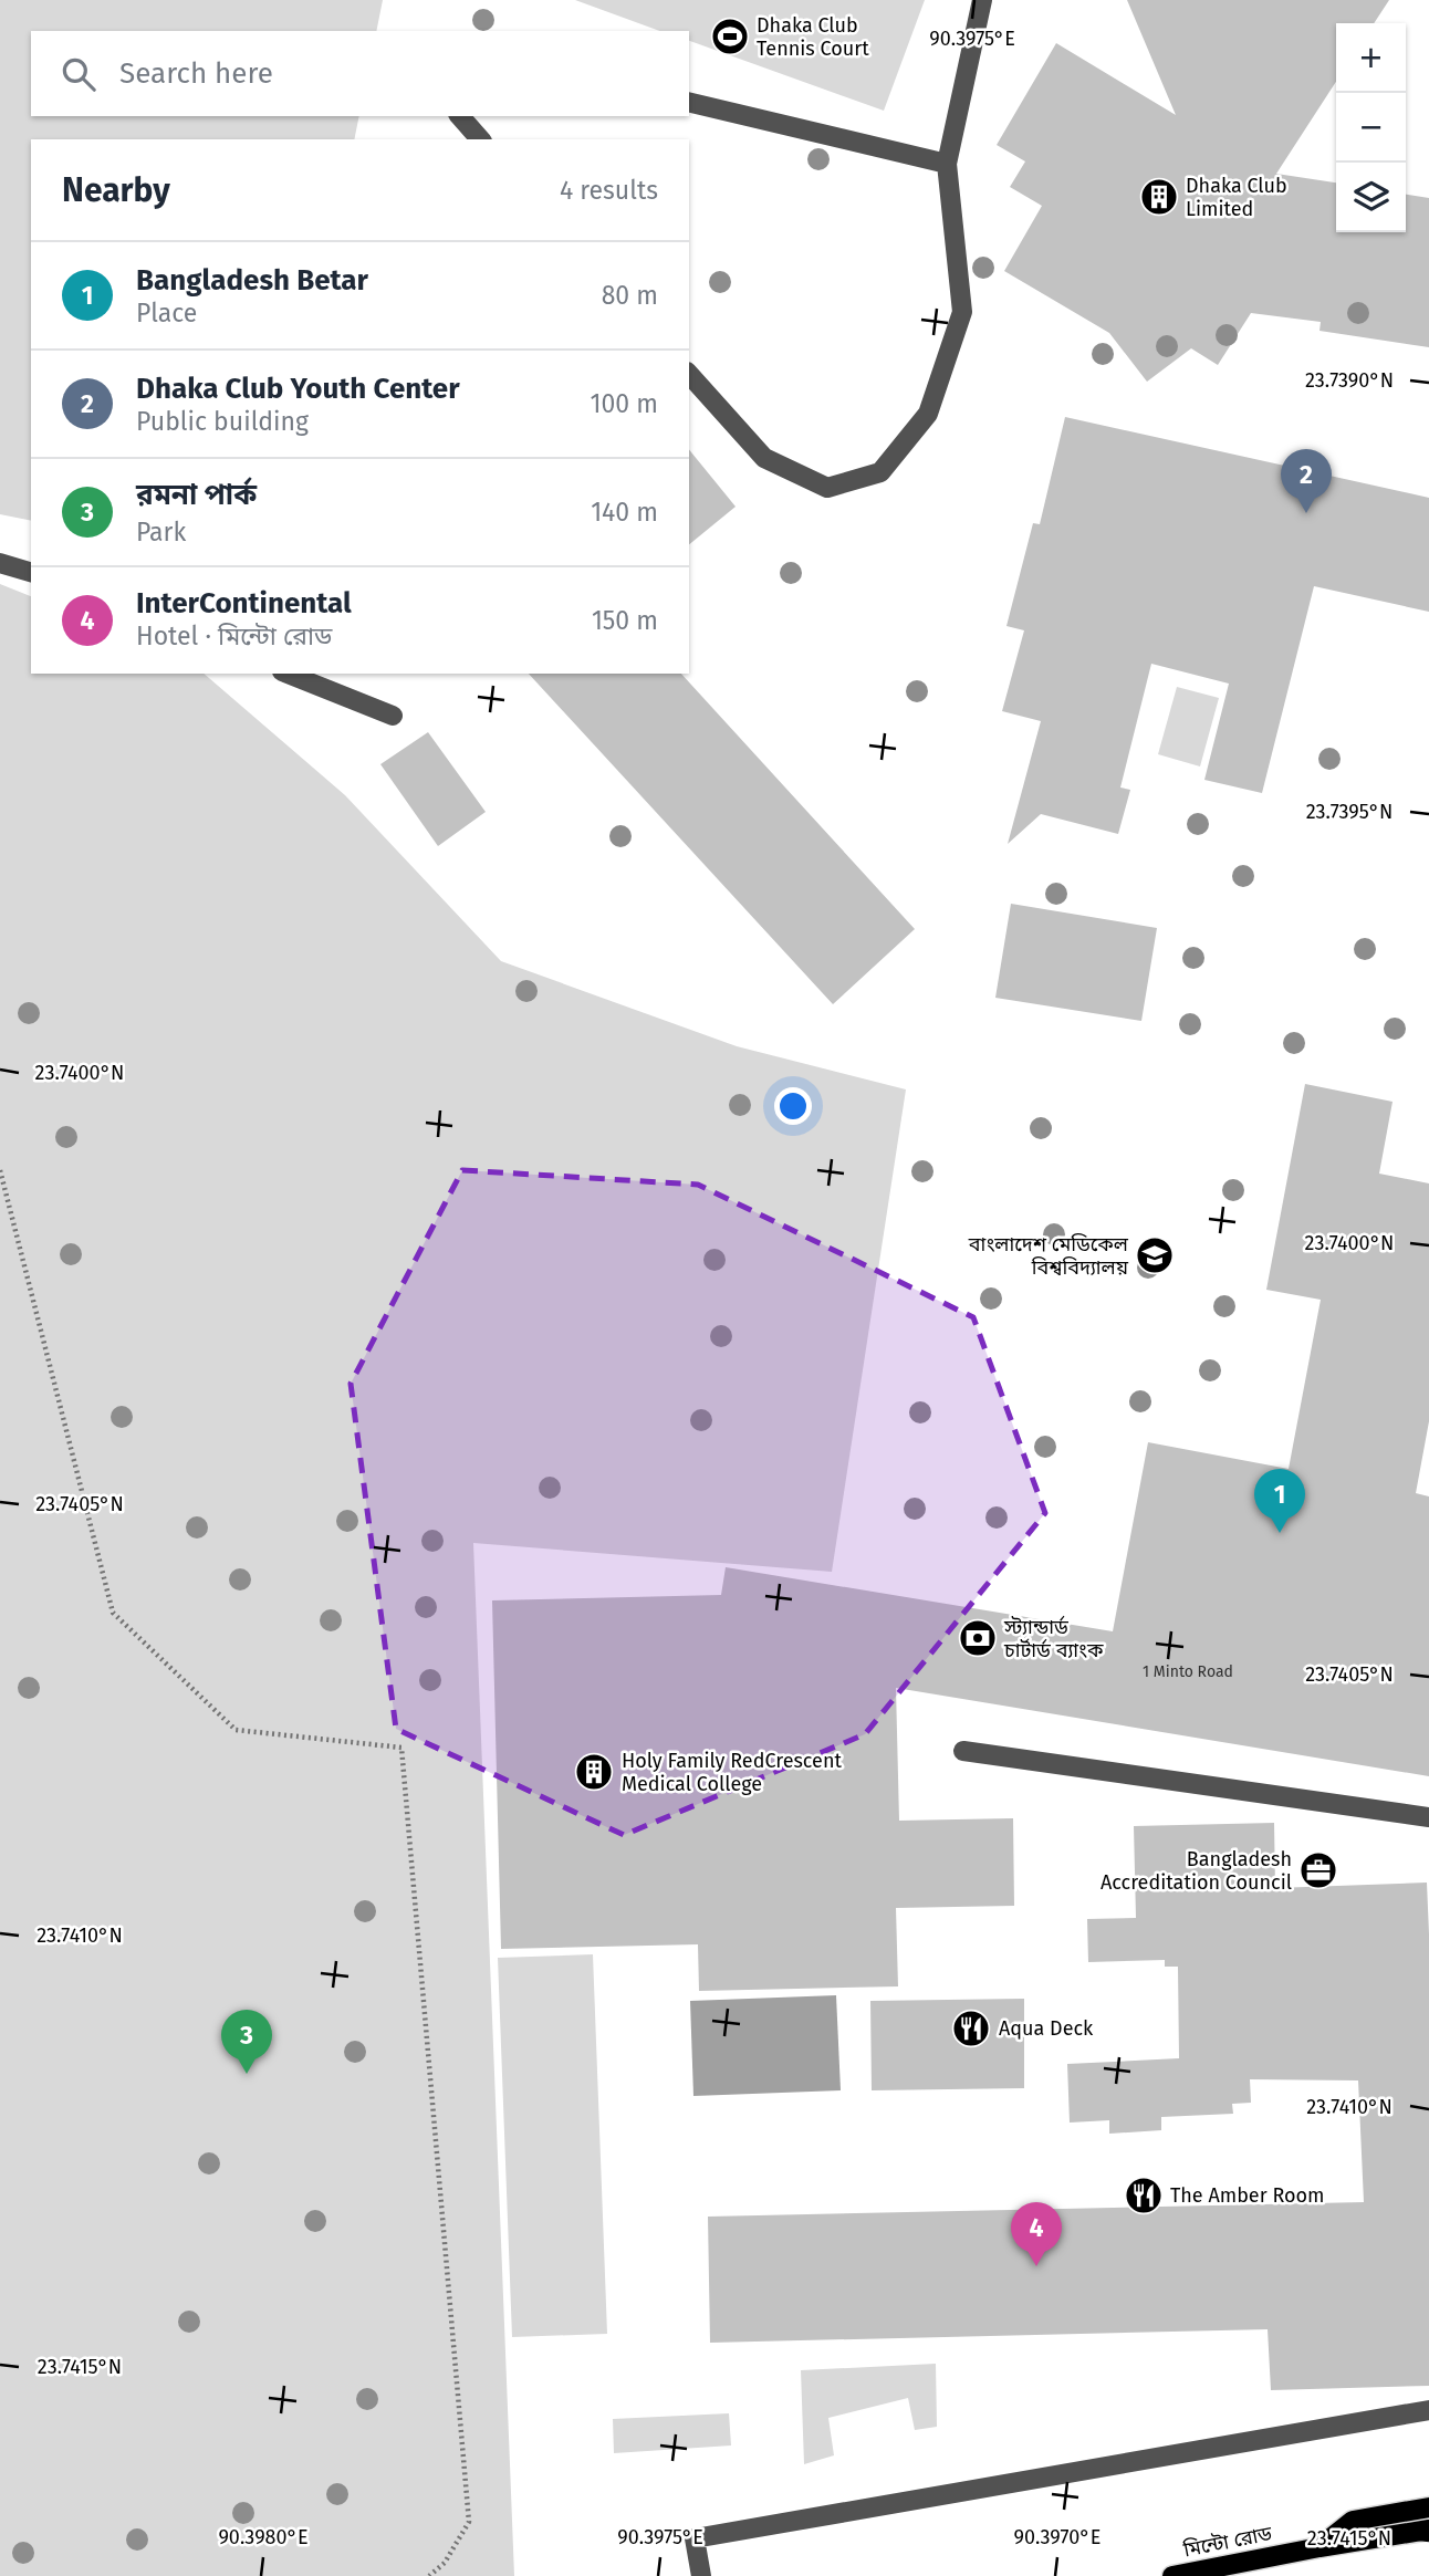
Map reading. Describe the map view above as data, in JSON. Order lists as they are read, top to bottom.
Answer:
{
  "streets": {
    "main road": ["মিন্টো রোড"]
  },
  "places": {
    "sports": ["Dhaka Club Tennis Court"],
    "building": ["Dhaka Club Limited", "Holy Family RedCrescent Medical College"],
    "school or university": ["বাংলাদেশ মেডিকেল বিশ্ববিদ্যালয়"],
    "bank": ["স্ট্যান্ডার্ড চার্টার্ড ব্যাংক"],
    "office": ["Bangladesh Accreditation Council"],
    "restaurant": ["Aqua Deck", "The Amber Room"]
  },
  "house_numbers": ["1 Minto Road"],
  "page": {
    "map_buttons": ["+", "−"],
    "search": "Search here",
    "heading": ["Nearby", "4 results"],
    "list": [
      {
        "mark": "1",
        "name": "Bangladesh Betar",
        "note": "Place",
        "value": "80 m"
      },
      {
        "mark": "2",
        "name": "Dhaka Club Youth Center",
        "note": "Public building",
        "value": "100 m"
      },
      {
        "mark": "3",
        "name": "রমনা পার্ক",
        "note": "Park",
        "value": "140 m"
      },
      {
        "mark": "4",
        "name": "InterContinental",
        "note": "Hotel · মিন্টো রোড",
        "value": "150 m"
      }
    ],
    "pins": [
      "2",
      "1",
      "3",
      "4"
    ]
  },
  "coordinates": [
    "90.3975°E",
    "23.7390°N",
    "23.7395°N",
    "23.7400°N",
    "23.7405°N",
    "23.7410°N",
    "23.7415°N",
    "90.3980°E",
    "90.3970°E"
  ]
}
